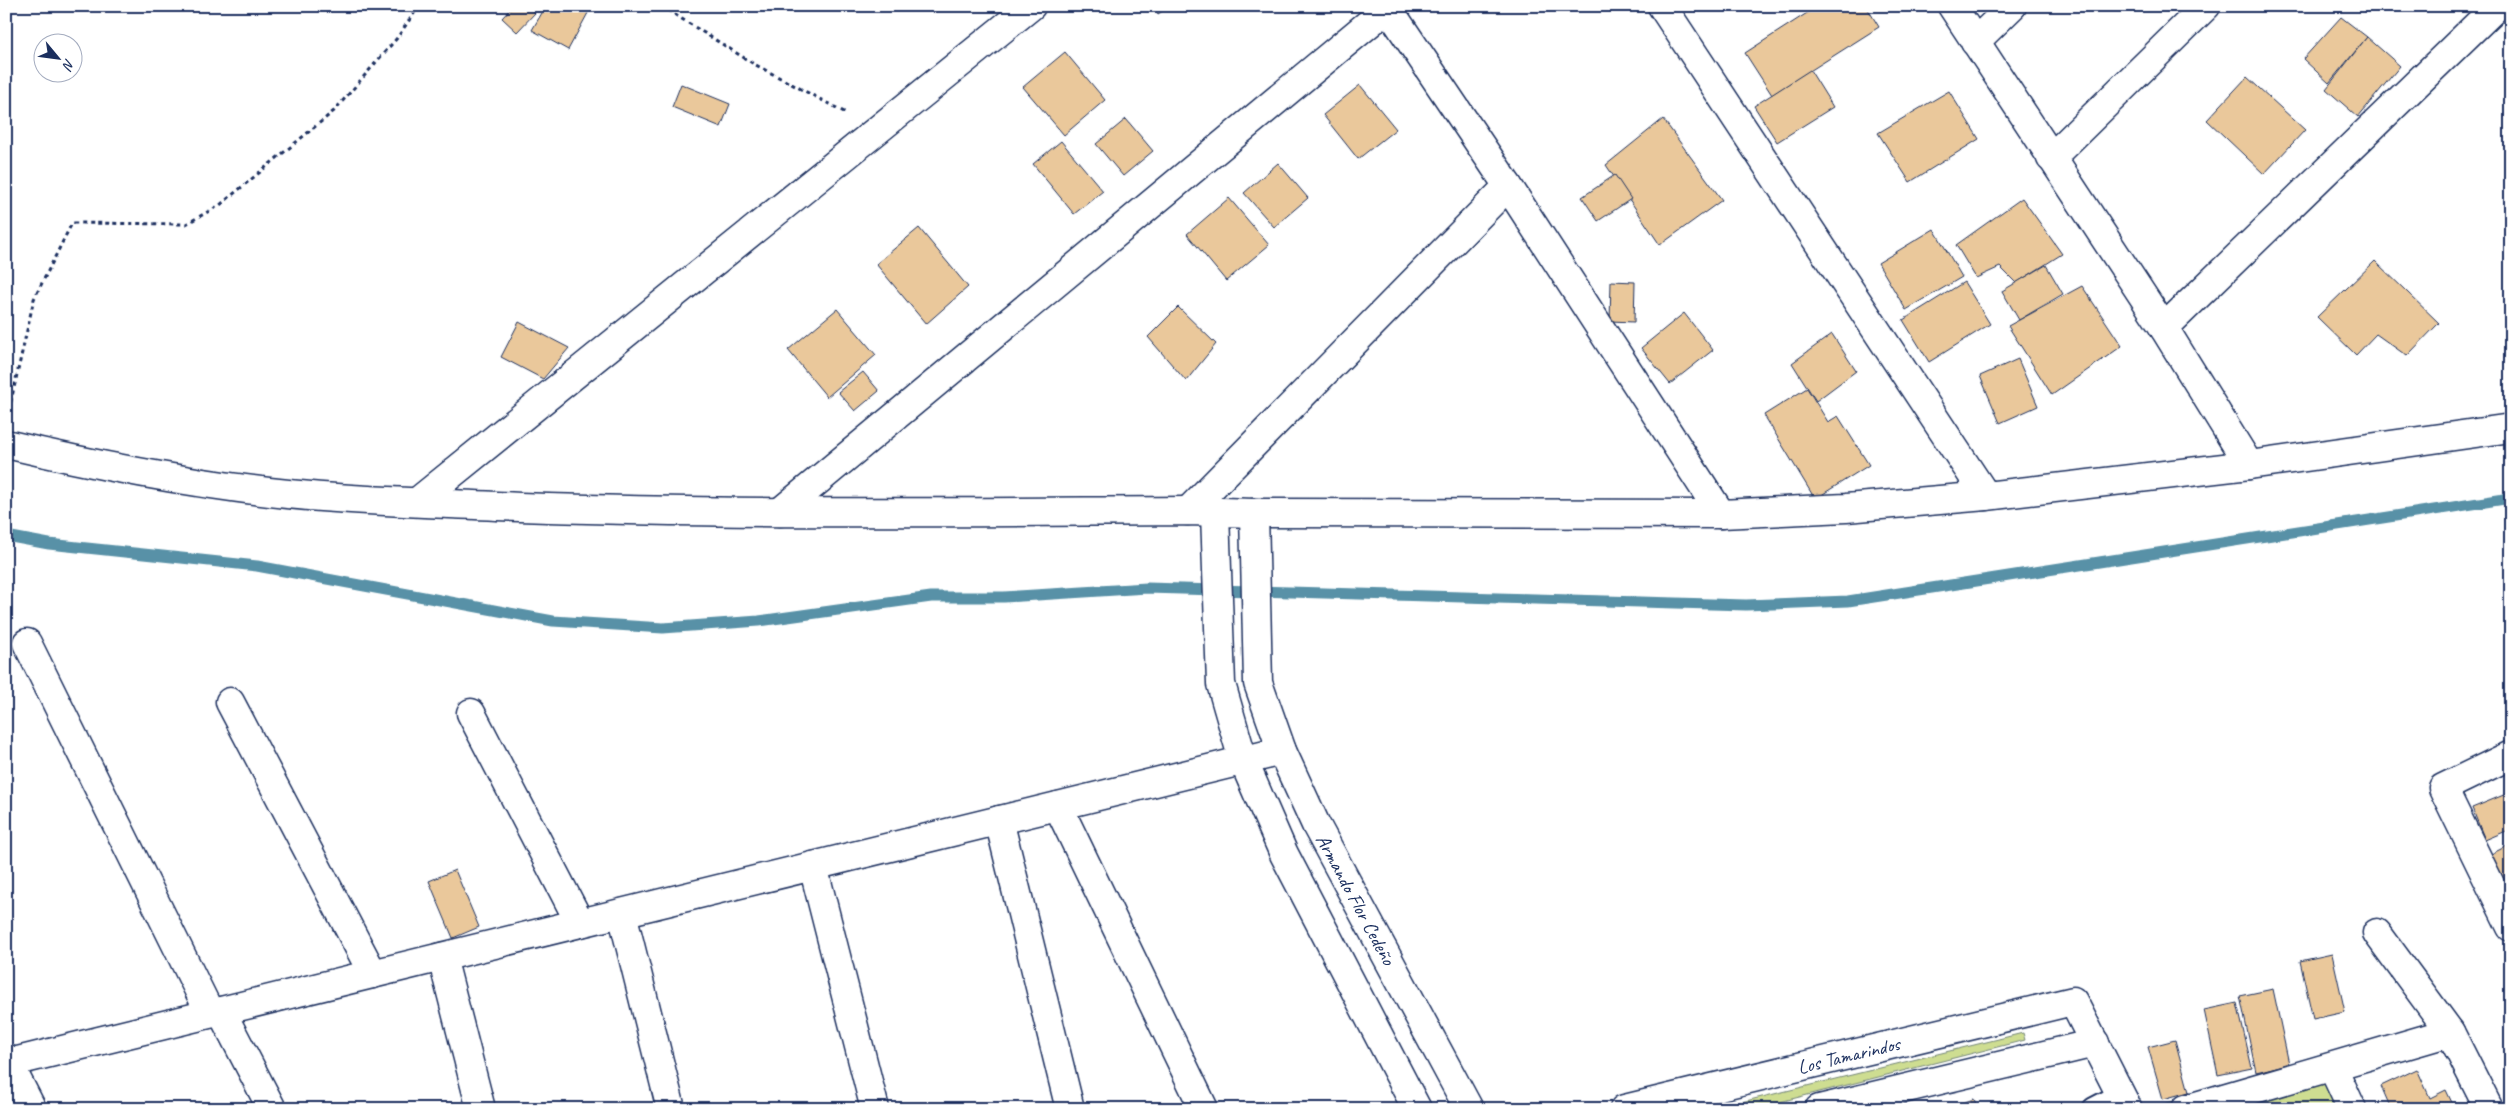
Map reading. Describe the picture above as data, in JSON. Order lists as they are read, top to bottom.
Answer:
{
  "streets": {
    "street": ["Armando Flor Cedeño", "Los Tamarindos"]
  },
  "north": "bottom right"
}
